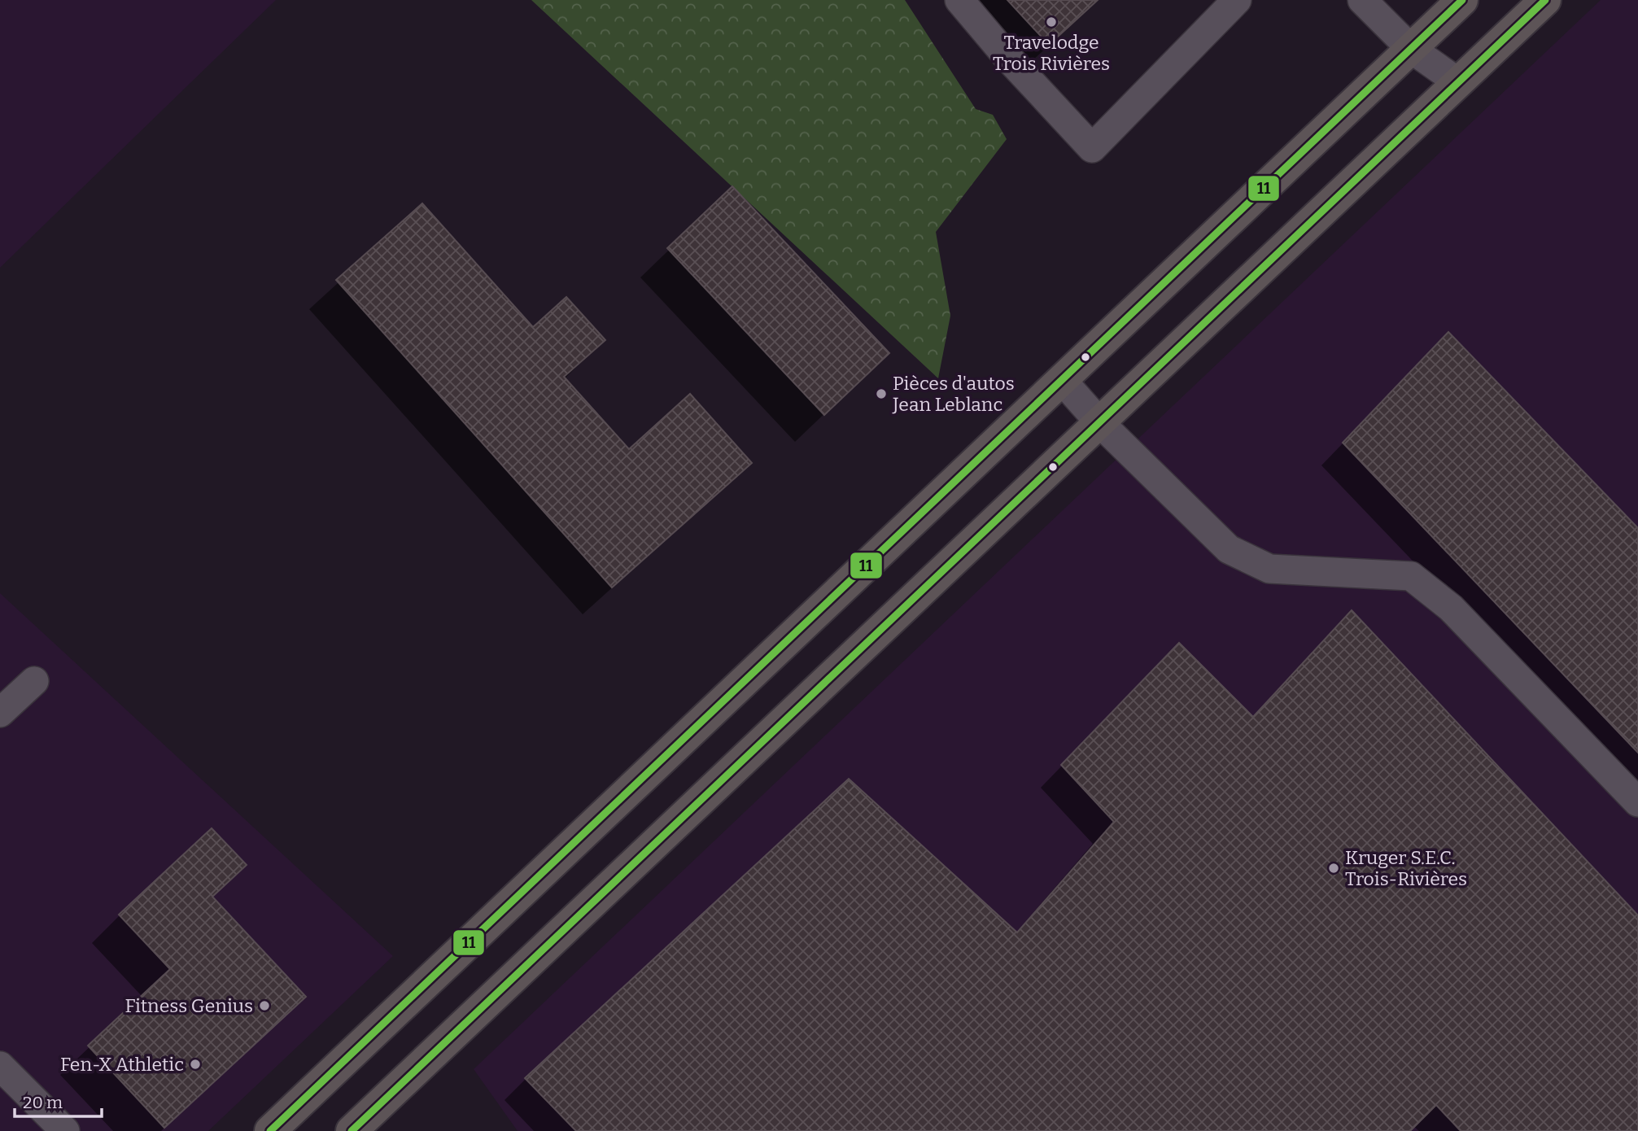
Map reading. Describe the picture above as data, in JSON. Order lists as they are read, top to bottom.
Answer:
{
  "places": [
    "Travelodge Trois Rivières",
    "Pièces d'autos Jean Leblanc",
    "Kruger S.E.C. Trois-Rivières",
    "Fitness Genius",
    "Fen-X Athletic"
  ],
  "lines": ["transit line 11"],
  "scale_bar": "20 m"
}
